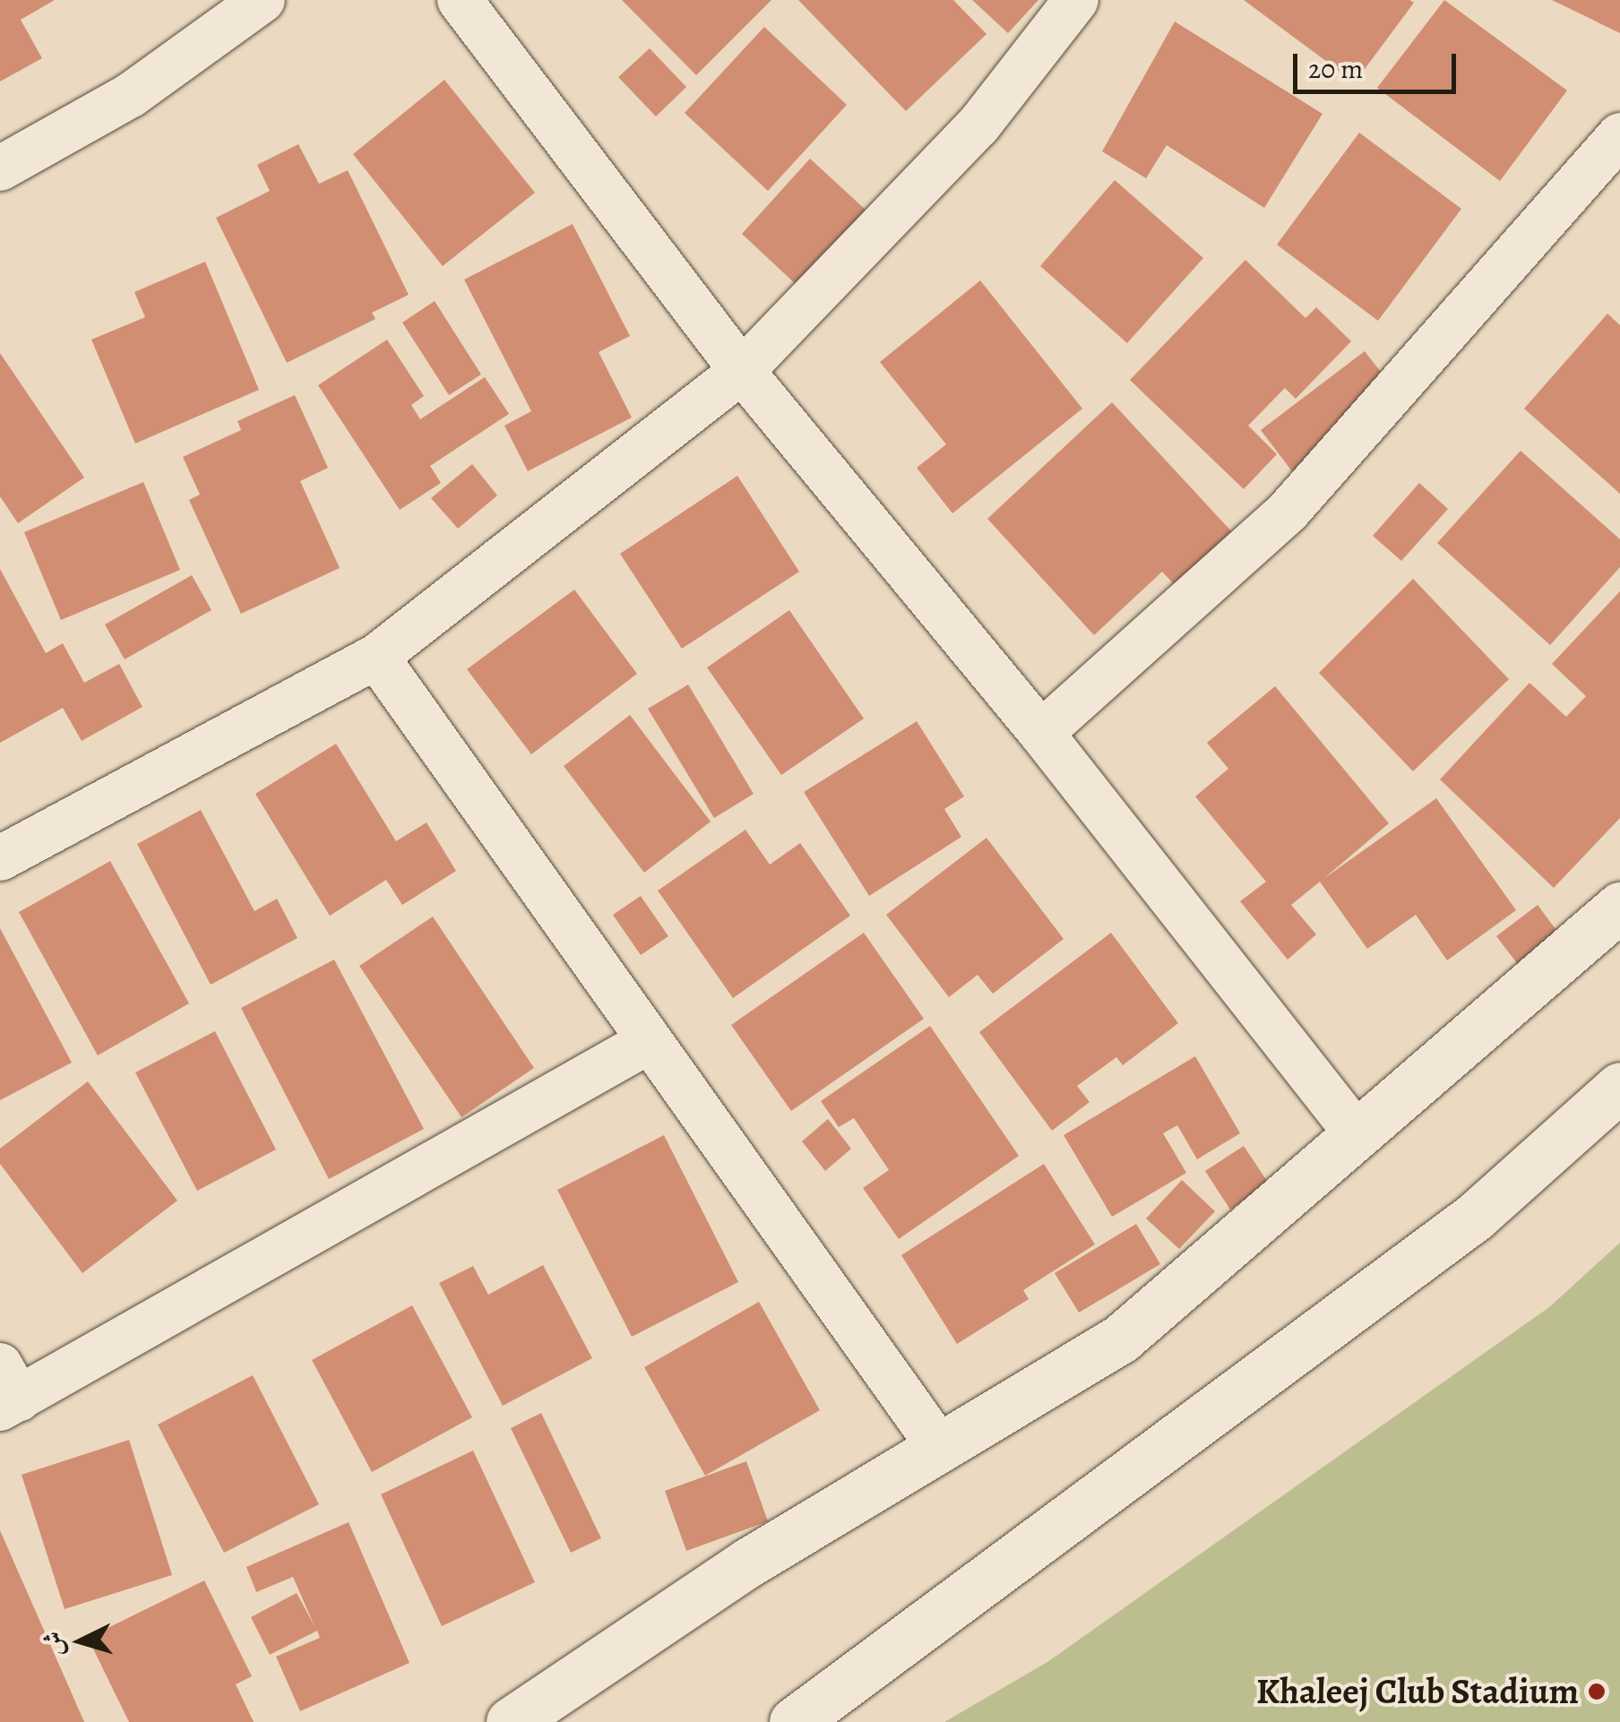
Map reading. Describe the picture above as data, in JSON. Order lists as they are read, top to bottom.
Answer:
{
  "places": ["Khaleej Club Stadium"],
  "scale_bar": "20 m",
  "north": "left"
}
